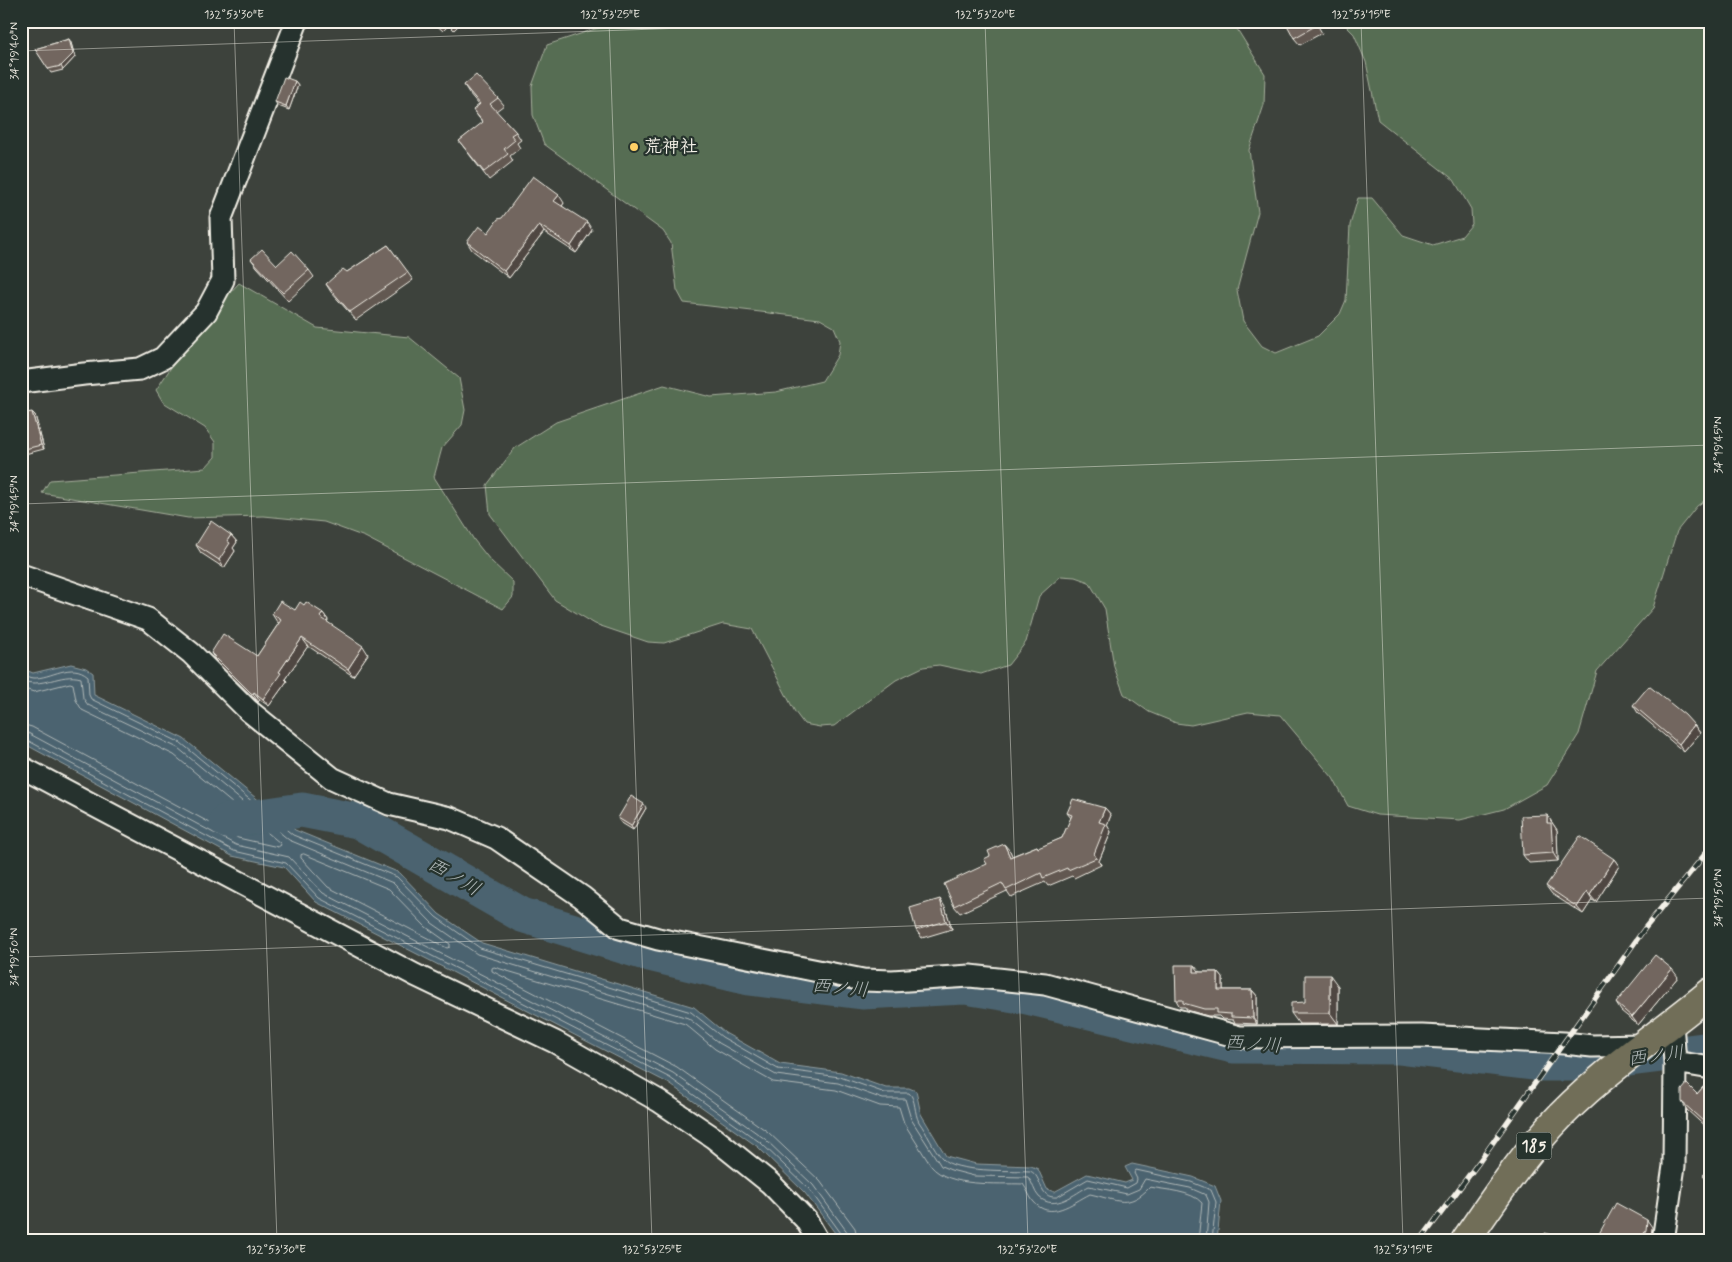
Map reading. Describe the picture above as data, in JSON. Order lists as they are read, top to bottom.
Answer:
{
  "streets": {
    "highway": ["185"]
  },
  "water": ["西ノ川"],
  "places": ["荒神社"],
  "coordinates": [
    "132°53'30\"E",
    "132°53'25\"E",
    "132°53'20\"E",
    "132°53'15\"E",
    "34°19'40\"N",
    "34°19'45\"N",
    "34°19'50\"N"
  ]
}
